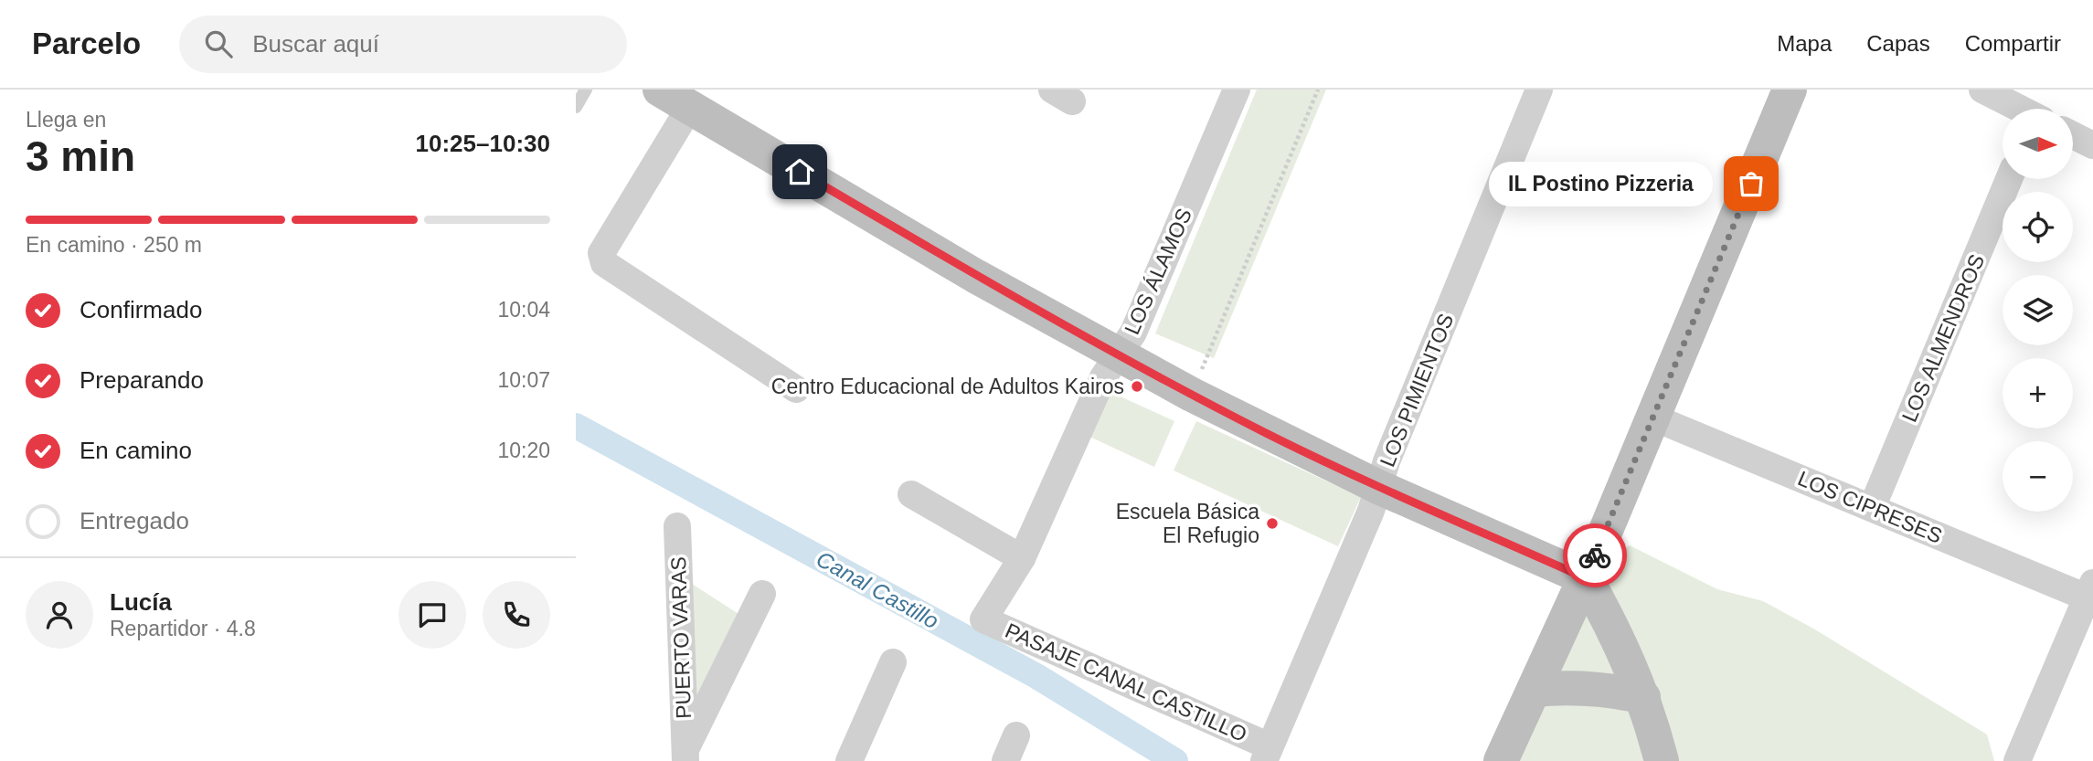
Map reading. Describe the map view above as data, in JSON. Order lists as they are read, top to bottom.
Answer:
{
  "streets": {
    "street": [
      "LOS ÁLAMOS",
      "LOS ALMENDROS",
      "LOS PIMIENTOS",
      "LOS CIPRESES",
      "PUERTO VARAS",
      "PASAJE CANAL CASTILLO"
    ]
  },
  "crossings": [
    ["LOS ÁLAMOS", "PASAJE CANAL CASTILLO"],
    ["LOS ALMENDROS", "LOS CIPRESES"],
    ["LOS PIMIENTOS", "PASAJE CANAL CASTILLO"]
  ],
  "water": ["Canal Castillo"],
  "places": ["IL Postino Pizzeria", "Centro Educacional de Adultos Kairos", "Escuela Básica El Refugio"],
  "north": "right",
  "page": {
    "header": "Parcelo",
    "search": "Buscar aquí",
    "nav": ["Mapa", "Capas", "Compartir"],
    "heading": ["3 min", "Llega en", "10:25–10:30"],
    "panel": ["Lucía", "Repartidor · 4.8"],
    "map_buttons": ["+", "−"],
    "bubble": "IL Postino Pizzeria",
    "bar": "En camino · 250 m",
    "list": [
      ["Confirmado", "10:04"],
      ["Preparando", "10:07"],
      ["En camino", "10:20"],
      "Entregado"
    ]
  }
}
